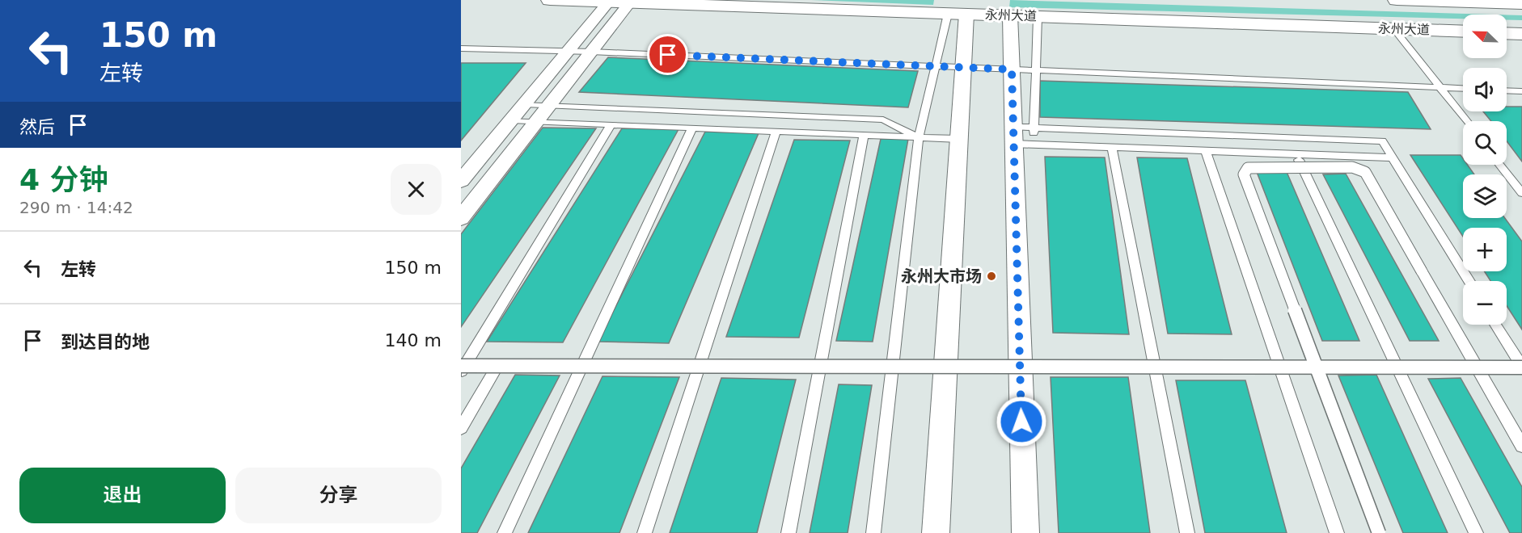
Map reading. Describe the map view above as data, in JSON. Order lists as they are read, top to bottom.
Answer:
{
  "streets": {
    "main road": ["永州大道"]
  },
  "places": ["永州大市场"],
  "north": "top left",
  "page": {
    "turn": ["150 m", "左转"],
    "map_buttons": ["+", "−"],
    "then": "然后",
    "heading": ["4 分钟", "290 m · 14:42"],
    "list": [
      {
        "name": "左转",
        "value": "150 m"
      },
      {
        "name": "到达目的地",
        "value": "140 m"
      }
    ],
    "buttons": ["退出", "分享"]
  }
}
